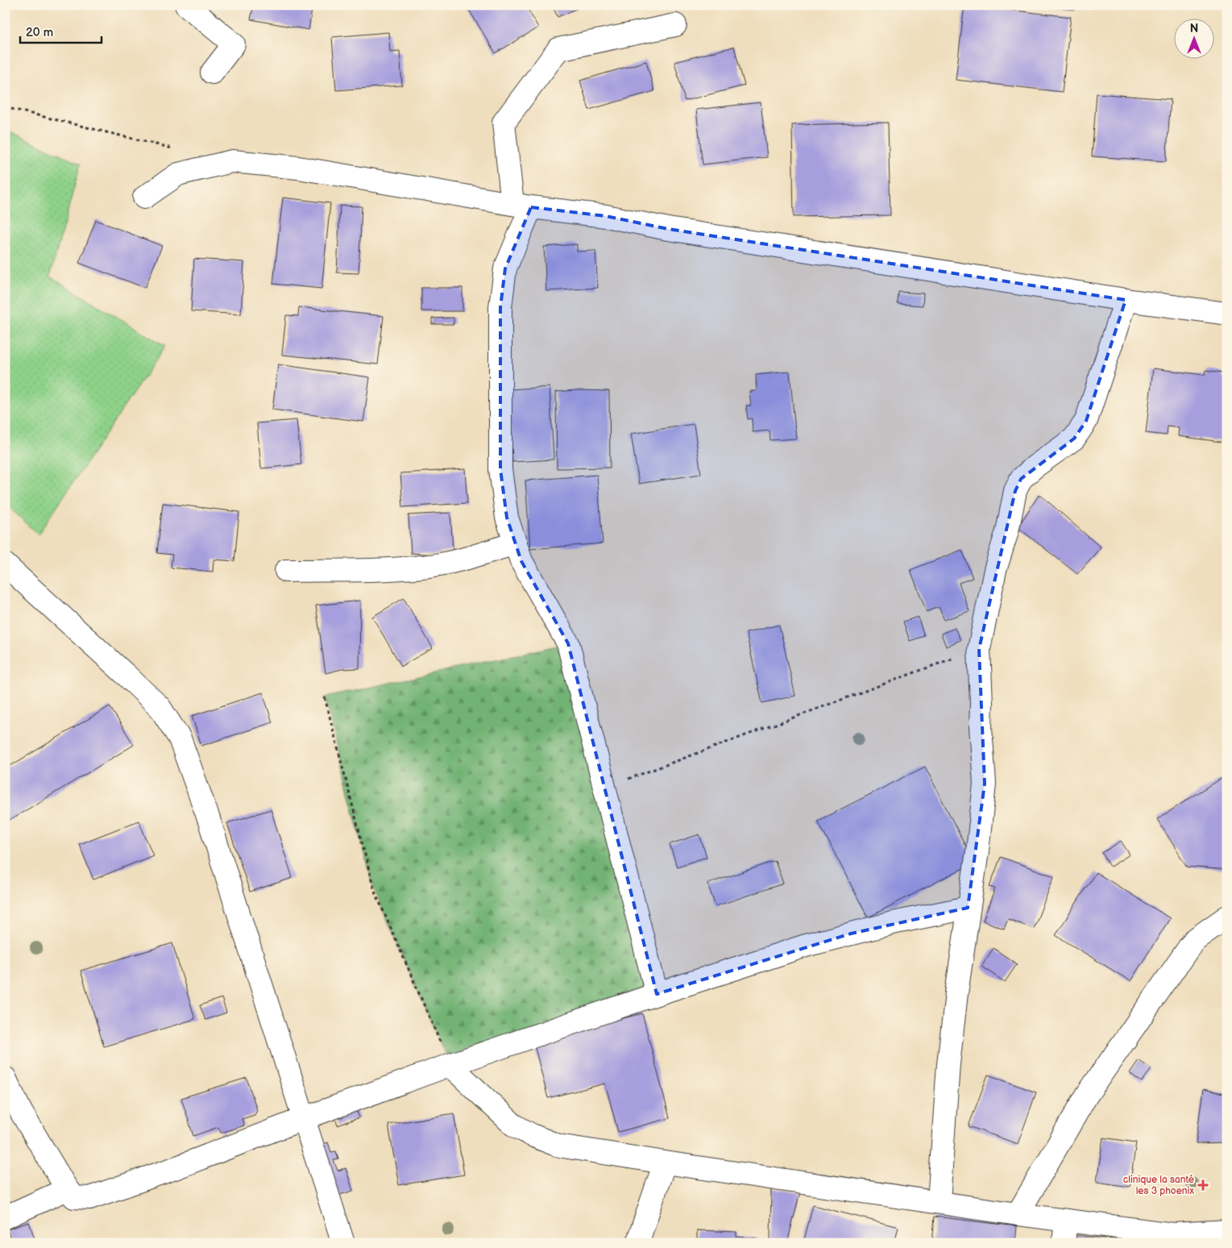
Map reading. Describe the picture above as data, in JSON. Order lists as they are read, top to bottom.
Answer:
{
  "places": {
    "health": ["clinique la santé les 3 phoenix"]
  },
  "scale_bar": "20 m",
  "north": "top"
}
